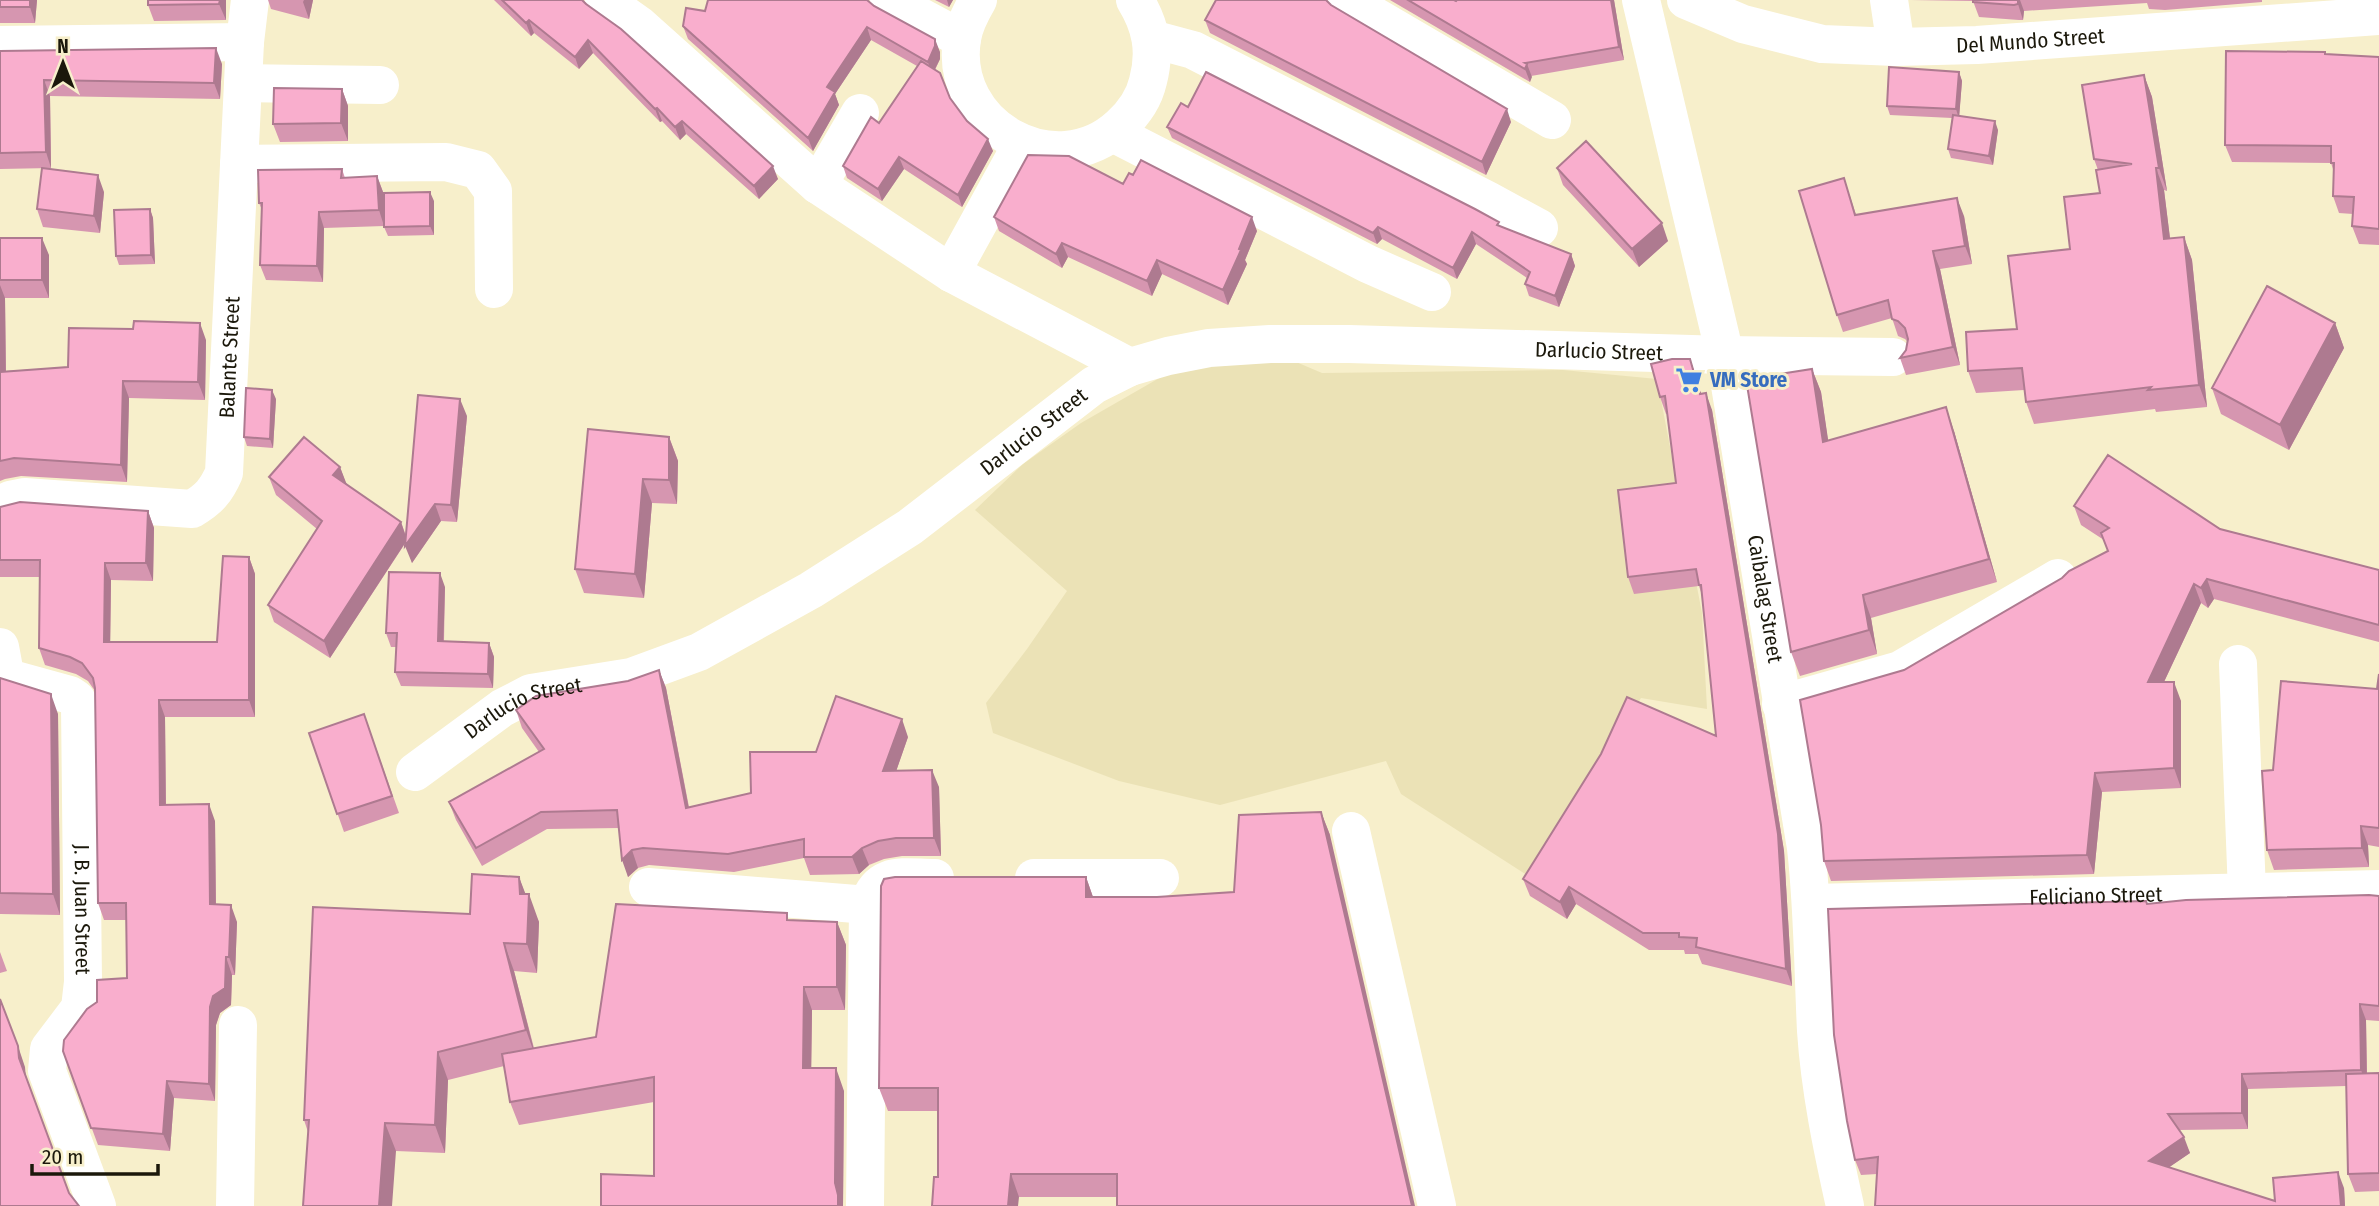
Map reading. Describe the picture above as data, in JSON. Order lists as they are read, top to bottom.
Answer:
{
  "streets": {
    "street": [
      "Del Mundo Street",
      "Darlucio Street",
      "Balante Street",
      "Caibalag Street",
      "Feliciano Street",
      "J. B. Juan Street"
    ]
  },
  "crossings": [
    ["Darlucio Street", "Caibalag Street"],
    ["Caibalag Street", "Feliciano Street"]
  ],
  "places": {
    "supermarket": ["VM Store"]
  },
  "scale_bar": "20 m",
  "north": "top"
}
